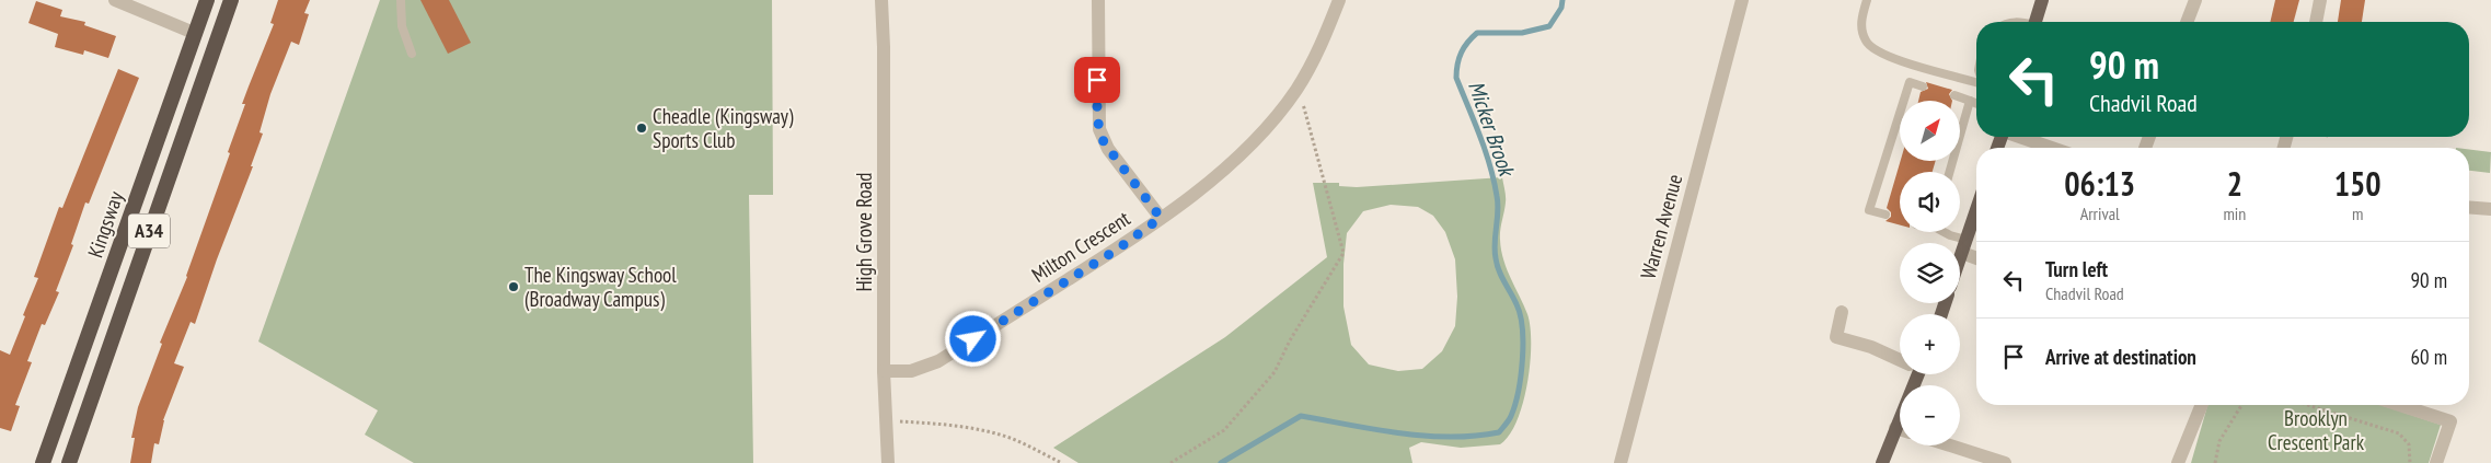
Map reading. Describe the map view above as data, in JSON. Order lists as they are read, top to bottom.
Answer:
{
  "streets": {
    "highway": ["Kingsway", "A34"],
    "street": ["Warren Avenue", "High Grove Road", "Milton Crescent"]
  },
  "crossings": [
    ["High Grove Road", "Milton Crescent"]
  ],
  "water": ["Micker Brook"],
  "parks": ["Brooklyn Crescent Park"],
  "places": ["Cheadle (Kingsway) Sports Club", "The Kingsway School (Broadway Campus)"],
  "north": "top right",
  "page": {
    "turn": ["90 m", "Chadvil Road"],
    "map_buttons": ["+", "−"],
    "eta": [
      "06:13",
      "Arrival",
      "2",
      "min",
      "150",
      "m"
    ],
    "list": [
      {
        "name": "Turn left",
        "note": "Chadvil Road",
        "value": "90 m"
      },
      {
        "name": "Arrive at destination",
        "value": "60 m"
      }
    ]
  }
}
